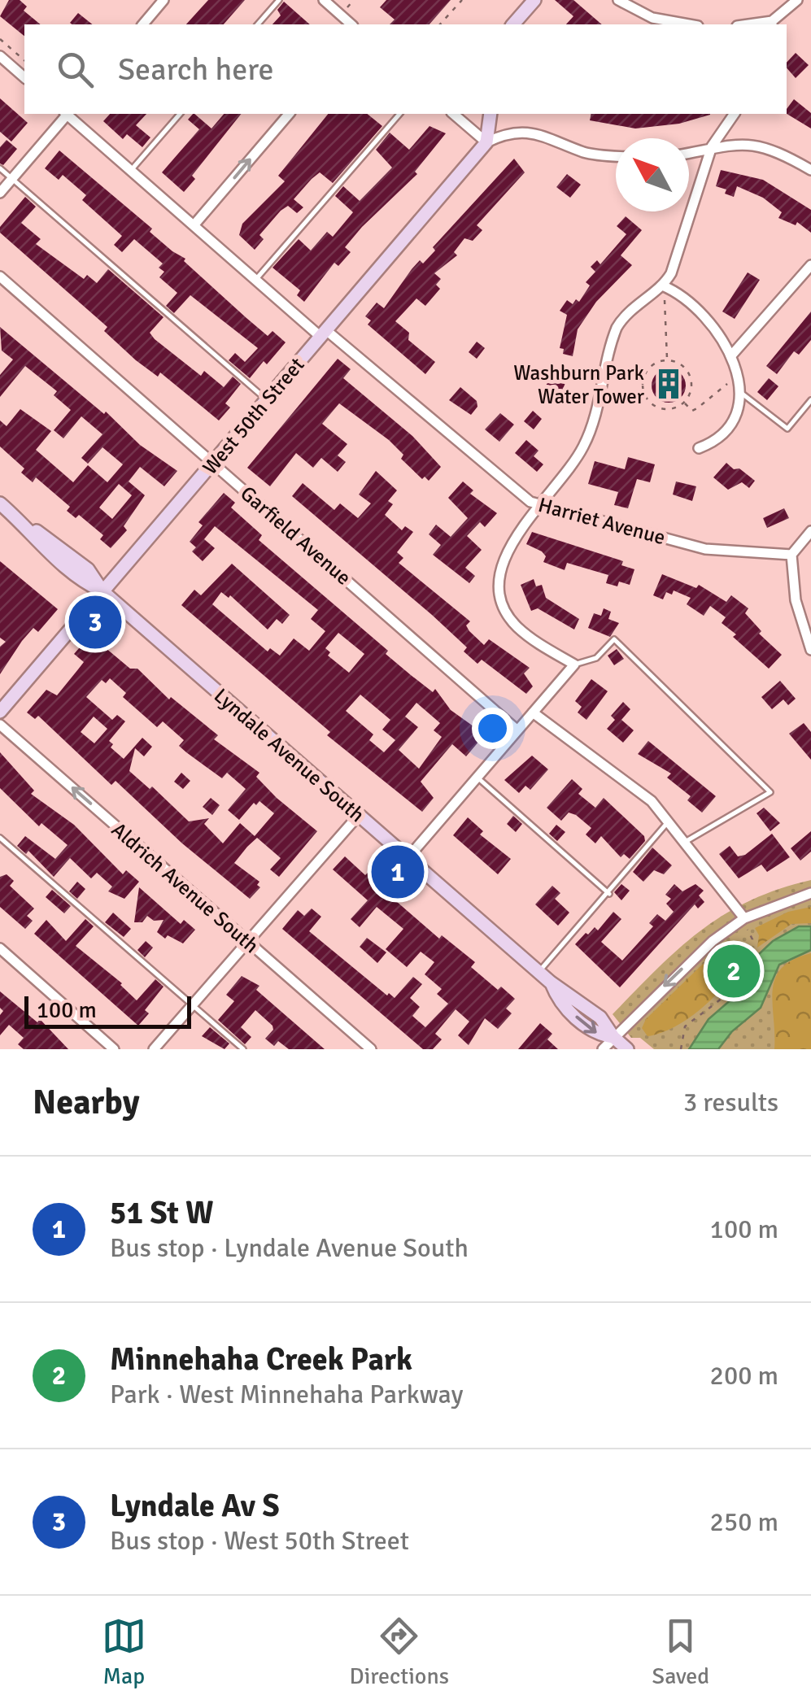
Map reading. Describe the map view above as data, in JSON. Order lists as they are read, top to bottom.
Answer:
{
  "streets": {
    "main road": ["West 50th Street", "Lyndale Avenue South"],
    "street": ["Harriet Avenue", "Garfield Avenue", "Aldrich Avenue South"]
  },
  "crossings": [
    ["West 50th Street", "Harriet Avenue"],
    ["West 50th Street", "Garfield Avenue"],
    ["West 50th Street", "Lyndale Avenue South"]
  ],
  "one_way": ["Aldrich Avenue South"],
  "places": {
    "building": ["Washburn Park Water Tower"]
  },
  "scale_bar": "100 m",
  "north": "top left",
  "page": {
    "search": "Search here",
    "pins": ["3", "1", "2"],
    "scale": "100 m",
    "heading": ["Nearby", "3 results"],
    "list": [
      {
        "mark": "1",
        "name": "51 St W",
        "note": "Bus stop · Lyndale Avenue South",
        "value": "100 m"
      },
      {
        "mark": "2",
        "name": "Minnehaha Creek Park",
        "note": "Park · West Minnehaha Parkway",
        "value": "200 m"
      },
      {
        "mark": "3",
        "name": "Lyndale Av S",
        "note": "Bus stop · West 50th Street",
        "value": "250 m"
      }
    ],
    "nav": ["Map", "Directions", "Saved"]
  }
}
